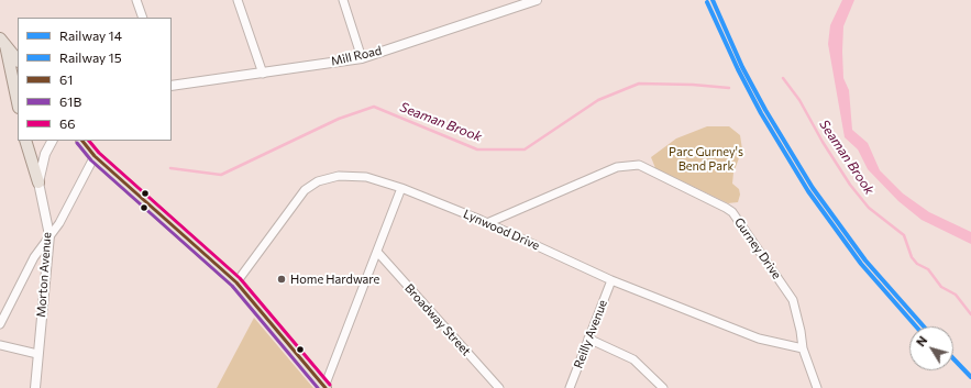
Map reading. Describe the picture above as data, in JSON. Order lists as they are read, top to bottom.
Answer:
{
  "streets": {
    "street": [
      "Mill Road",
      "Lynwood Drive",
      "Gurney Drive",
      "Morton Avenue",
      "Broadway Street",
      "Reilly Avenue"
    ]
  },
  "crossings": [
    ["Lynwood Drive", "Gurney Drive"],
    ["Lynwood Drive", "Reilly Avenue"]
  ],
  "water": ["Seaman Brook"],
  "parks": ["Parc Gurney's Bend Park"],
  "places": ["Home Hardware"],
  "lines": [
    "rail line 14",
    "rail line 15",
    "transit line 61",
    "transit line 66",
    "transit line 61B"
  ],
  "legend": [
    "Railway 14",
    "Railway 15",
    "61",
    "61B",
    "66"
  ],
  "north": "top left"
}
